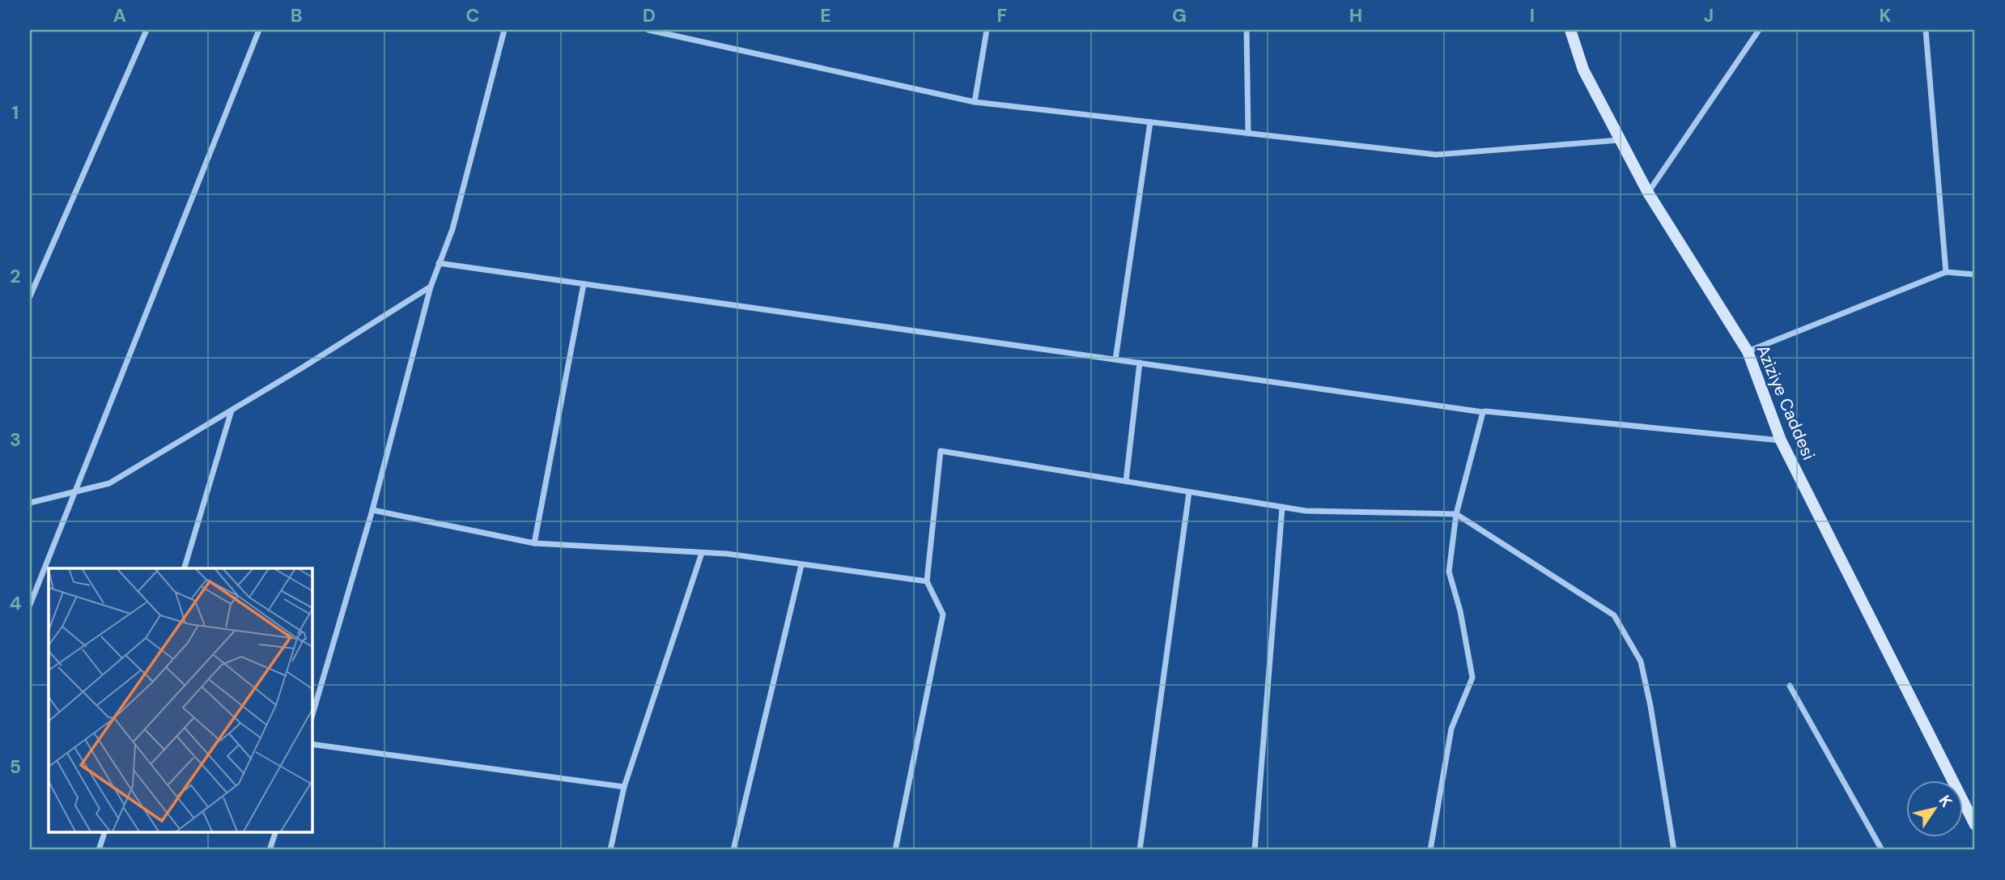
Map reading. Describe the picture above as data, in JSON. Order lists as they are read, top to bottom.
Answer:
{
  "streets": {
    "main road": ["Aziziye Caddesi"]
  },
  "north": "top right",
  "grid": {
    "columns": [
      "A",
      "B",
      "C",
      "D",
      "E",
      "F",
      "G",
      "H",
      "I",
      "J",
      "K"
    ],
    "rows": [
      "1",
      "2",
      "3",
      "4",
      "5"
    ]
  }
}
